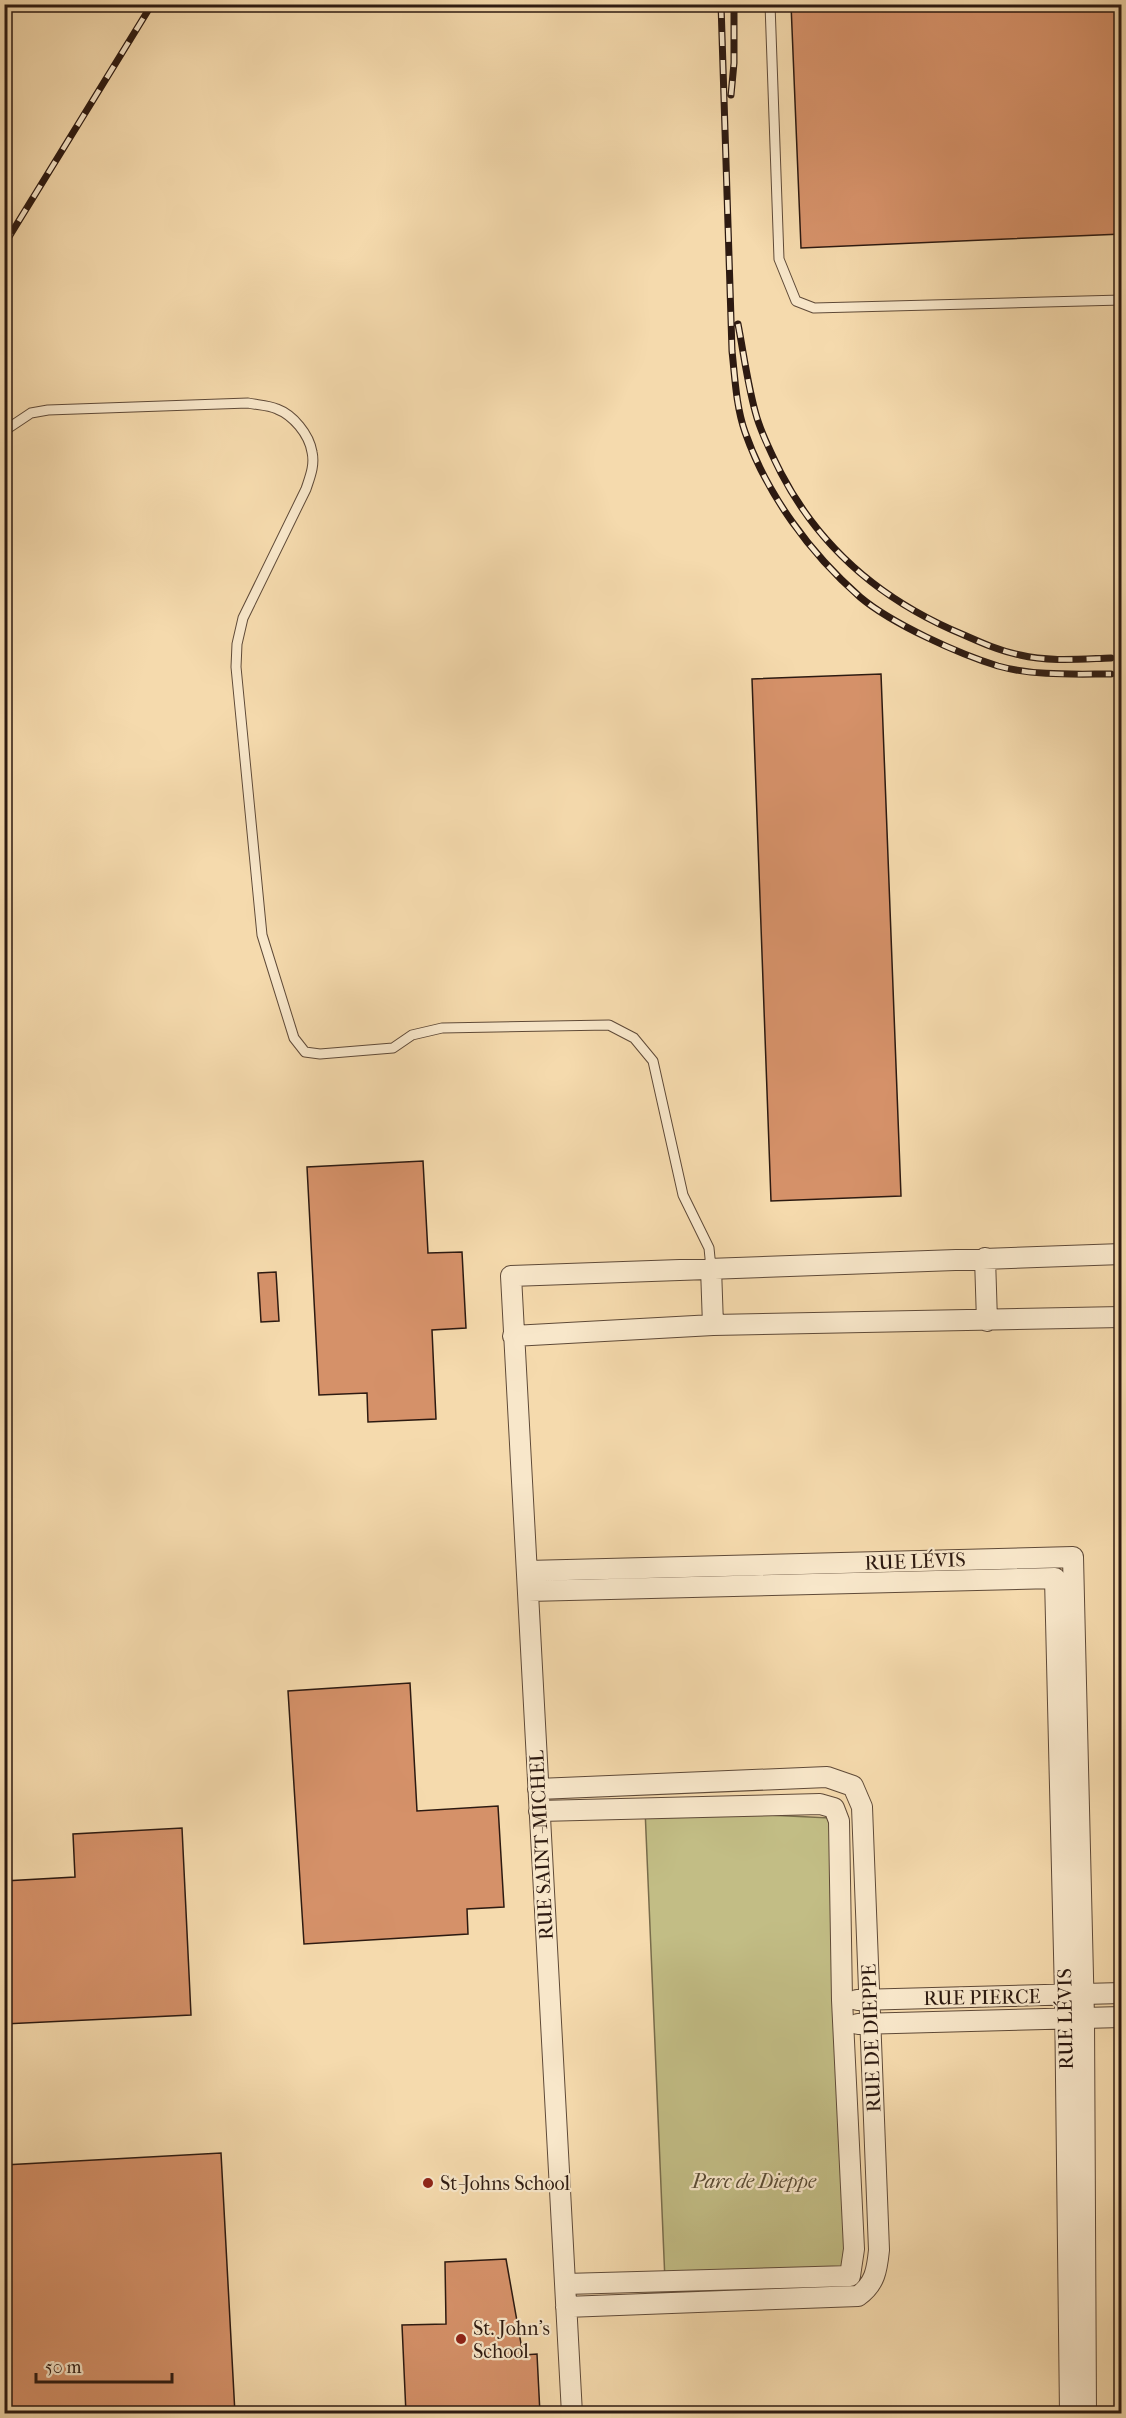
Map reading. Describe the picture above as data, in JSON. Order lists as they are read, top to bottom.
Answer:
{
  "streets": {
    "street": [
      "RUE LÉVIS",
      "RUE SAINT-MICHEL",
      "RUE PIERCE",
      "RUE DE DIEPPE"
    ]
  },
  "crossings": [
    ["RUE LÉVIS", "RUE SAINT-MICHEL"],
    ["RUE LÉVIS", "RUE PIERCE"],
    ["RUE PIERCE", "RUE DE DIEPPE"]
  ],
  "parks": ["Parc de Dieppe"],
  "places": ["St-Johns School", "St. John's School"],
  "scale_bar": "50 m"
}
